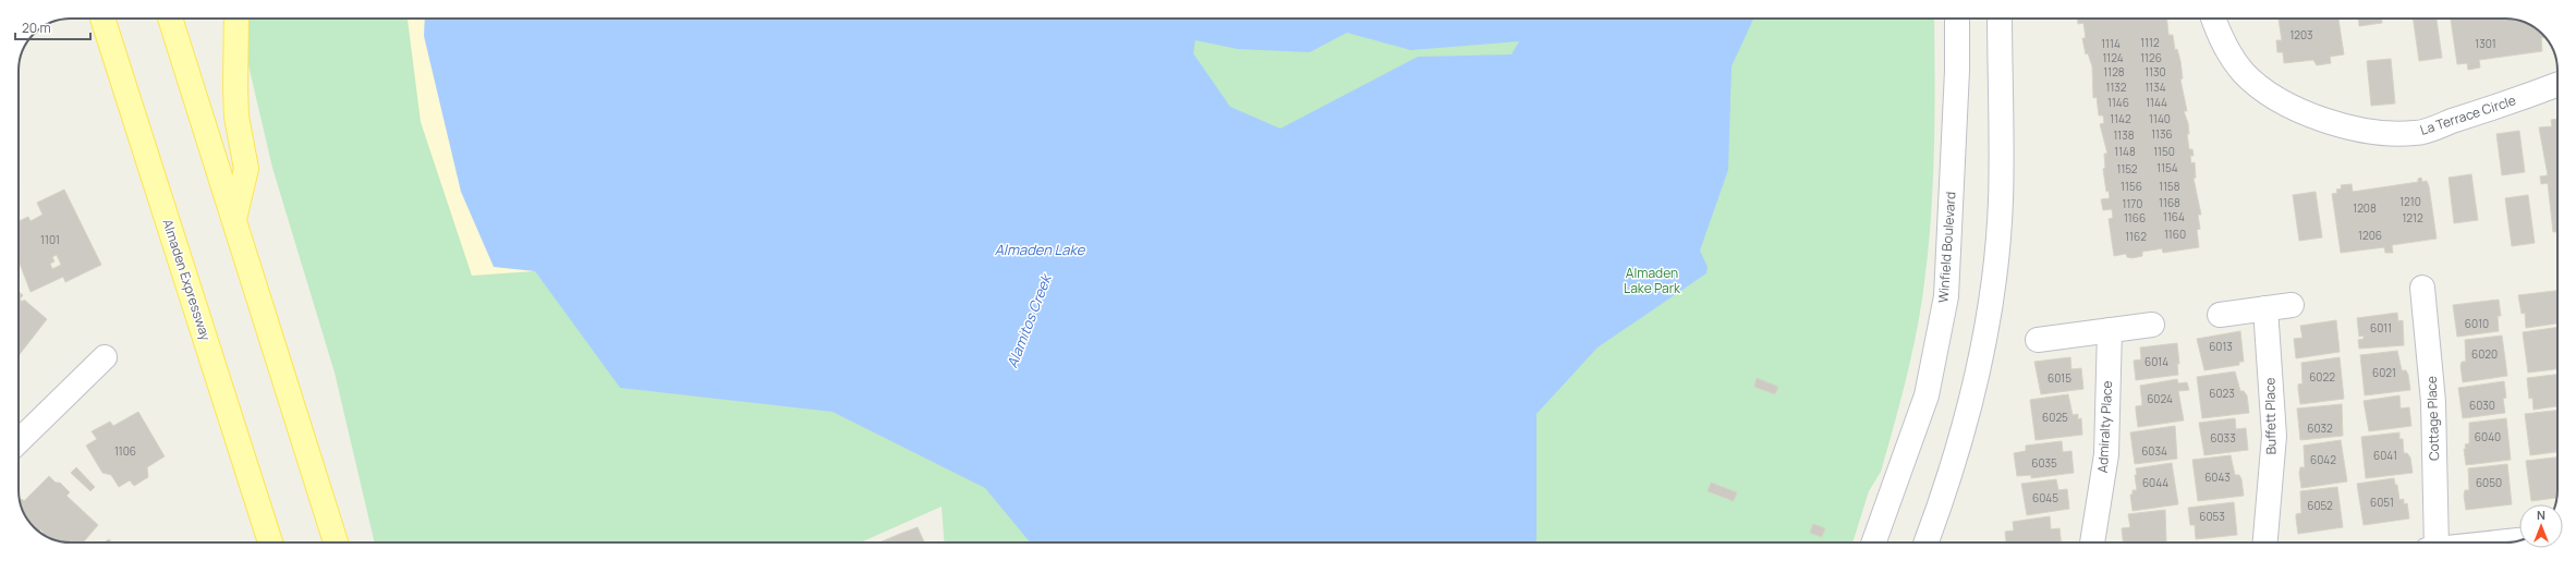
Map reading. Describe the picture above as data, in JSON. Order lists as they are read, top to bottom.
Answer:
{
  "streets": {
    "main road": ["Almaden Expressway"],
    "street": [
      "La Terrace Circle",
      "Winfield Boulevard",
      "Buffett Place",
      "Cottage Place",
      "Admiralty Place"
    ]
  },
  "water": ["Almaden Lake", "Alamitos Creek"],
  "parks": ["Almaden Lake Park"],
  "house_numbers": [
    "1203",
    "1112",
    "1114",
    "1301",
    "1124",
    "1126",
    "1128",
    "1130",
    "1132",
    "1134",
    "1146",
    "1144",
    "1142",
    "1140",
    "1136",
    "1138",
    "1148",
    "1150",
    "1154",
    "1152",
    "1156",
    "1158",
    "1210",
    "1168",
    "1170",
    "1208",
    "1164",
    "1166",
    "1212",
    "1160",
    "1206",
    "1162",
    "1101",
    "6010",
    "6011",
    "6013",
    "6020",
    "6014",
    "6021",
    "6022",
    "6015",
    "6023",
    "6024",
    "6030",
    "6025",
    "6032",
    "6040",
    "6033",
    "1106",
    "6034",
    "6041",
    "6042",
    "6035",
    "6043",
    "6044",
    "6050",
    "6045",
    "6051",
    "6052",
    "6053"
  ],
  "scale_bar": "20 m",
  "north": "top"
}
